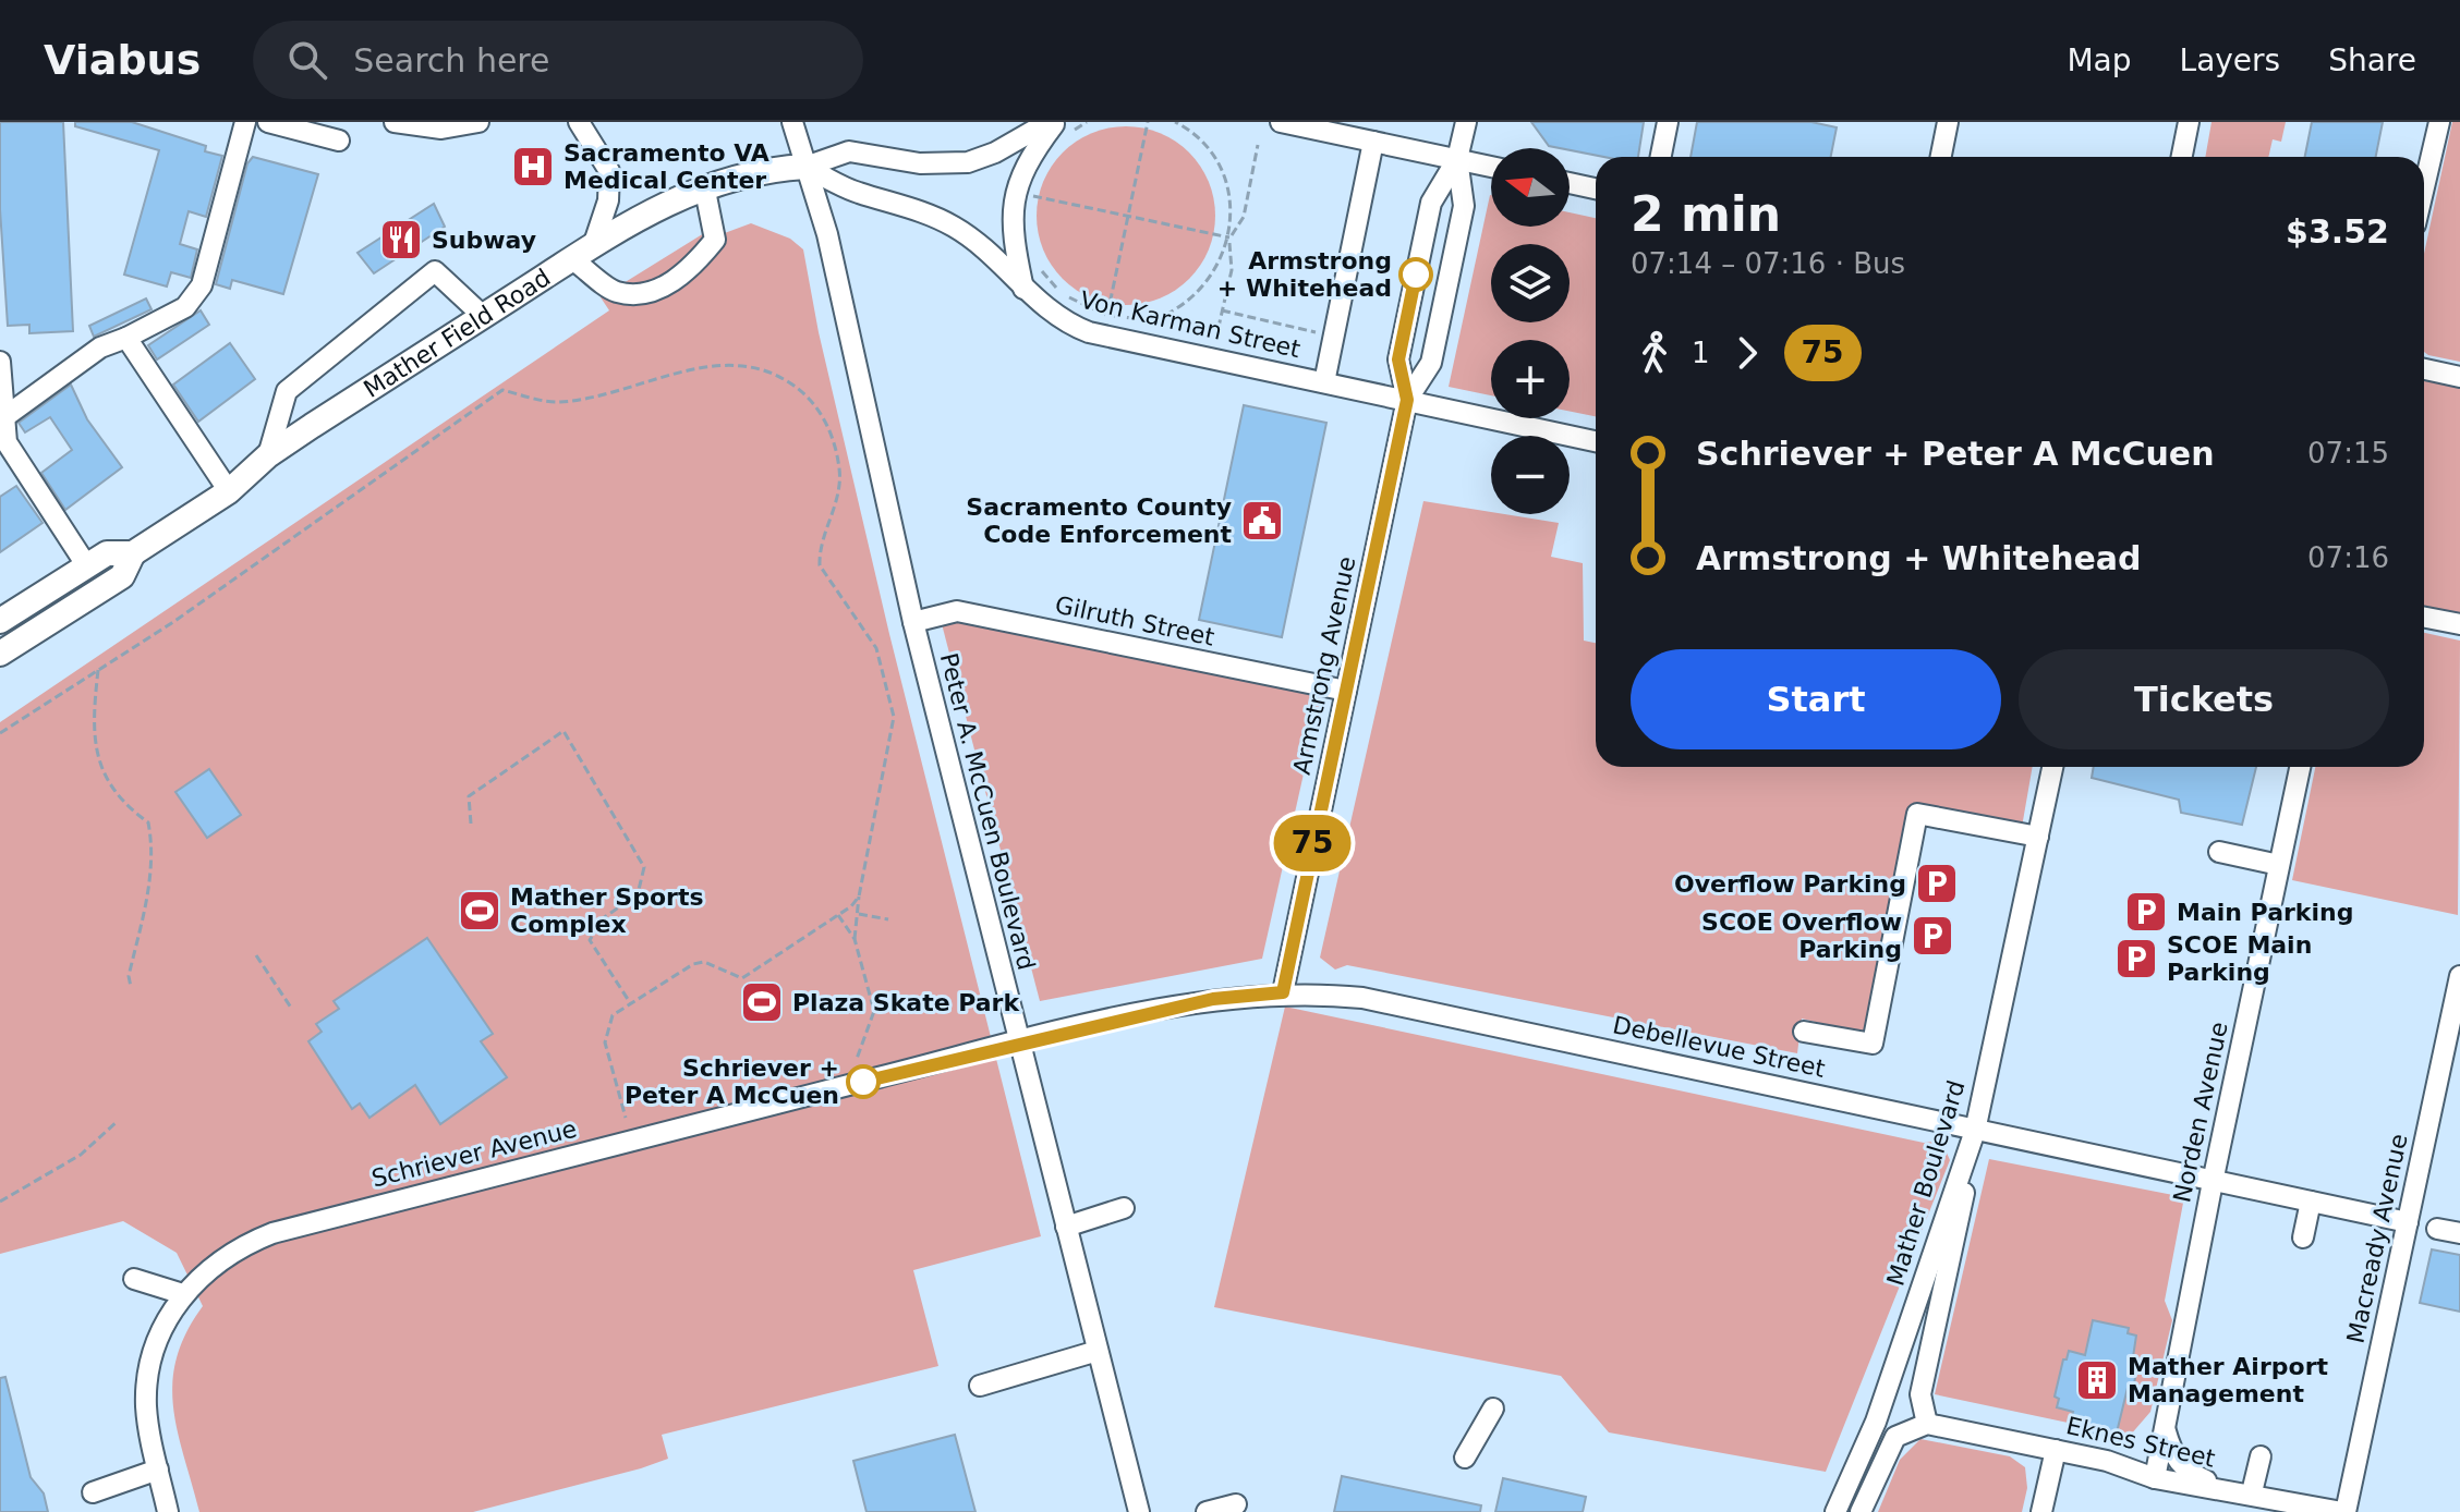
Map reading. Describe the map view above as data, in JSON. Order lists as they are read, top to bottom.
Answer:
{
  "streets": {
    "main road": ["Mather Field Road"],
    "street": [
      "Von Karman Street",
      "Gilruth Street",
      "Armstrong Avenue",
      "Peter A. McCuen Boulevard",
      "Debellevue Street",
      "Norden Avenue",
      "Schriever Avenue",
      "Mather Boulevard",
      "Macready Avenue",
      "Eknes Street"
    ]
  },
  "crossings": [
    ["Von Karman Street", "Mather Field Road"],
    ["Von Karman Street", "Armstrong Avenue"],
    ["Von Karman Street", "Peter A. McCuen Boulevard"],
    ["Mather Field Road", "Peter A. McCuen Boulevard"],
    ["Gilruth Street", "Armstrong Avenue"],
    ["Gilruth Street", "Peter A. McCuen Boulevard"],
    ["Armstrong Avenue", "Debellevue Street"],
    ["Peter A. McCuen Boulevard", "Debellevue Street"],
    ["Peter A. McCuen Boulevard", "Schriever Avenue"],
    ["Debellevue Street", "Norden Avenue"],
    ["Debellevue Street", "Schriever Avenue"],
    ["Debellevue Street", "Mather Boulevard"],
    ["Debellevue Street", "Macready Avenue"],
    ["Norden Avenue", "Eknes Street"],
    ["Macready Avenue", "Eknes Street"]
  ],
  "places": {
    "hospital": ["Sacramento VA Medical Center"],
    "restaurant": ["Subway"],
    "other": ["Armstrong + Whitehead", "Schriever + Peter A McCuen"],
    "public building": ["Sacramento County Code Enforcement"],
    "parking": [
      "Overflow Parking",
      "Main Parking",
      "SCOE Overflow Parking",
      "SCOE Main Parking"
    ],
    "sports": ["Mather Sports Complex", "Plaza Skate Park"],
    "building": ["Mather Airport Management"]
  },
  "lines": ["bus line 75"],
  "north": "left",
  "page": {
    "header": "Viabus",
    "search": "Search here",
    "nav": ["Map", "Layers", "Share"],
    "on_map": "75",
    "map_buttons": ["+", "−"],
    "heading": ["2 min", "07:14 – 07:16 · Bus", "$3.52"],
    "legs": ["1", "75"],
    "list": [
      {
        "name": "Schriever + Peter A McCuen",
        "value": "07:15"
      },
      {
        "name": "Armstrong + Whitehead",
        "value": "07:16"
      }
    ],
    "buttons": ["Start", "Tickets"]
  }
}
